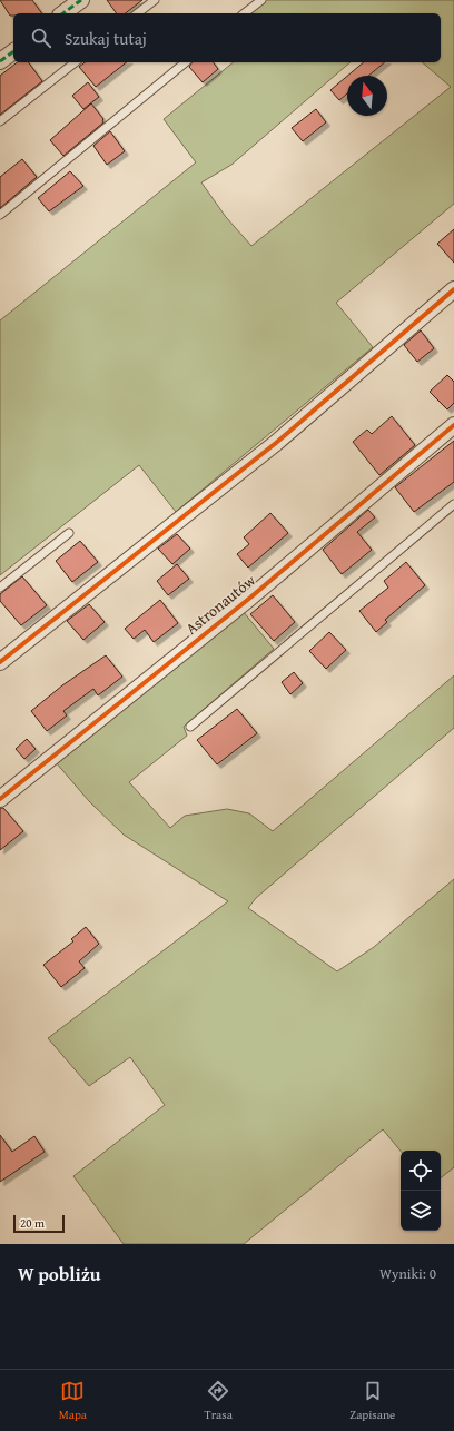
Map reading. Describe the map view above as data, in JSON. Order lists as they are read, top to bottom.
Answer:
{
  "streets": {
    "street": ["Astronautów"]
  },
  "scale_bar": "20 m",
  "north": "top",
  "page": {
    "search": "Szukaj tutaj",
    "scale": "20 m",
    "heading": ["W pobliżu", "Wyniki: 0"],
    "nav": ["Mapa", "Trasa", "Zapisane"]
  }
}
